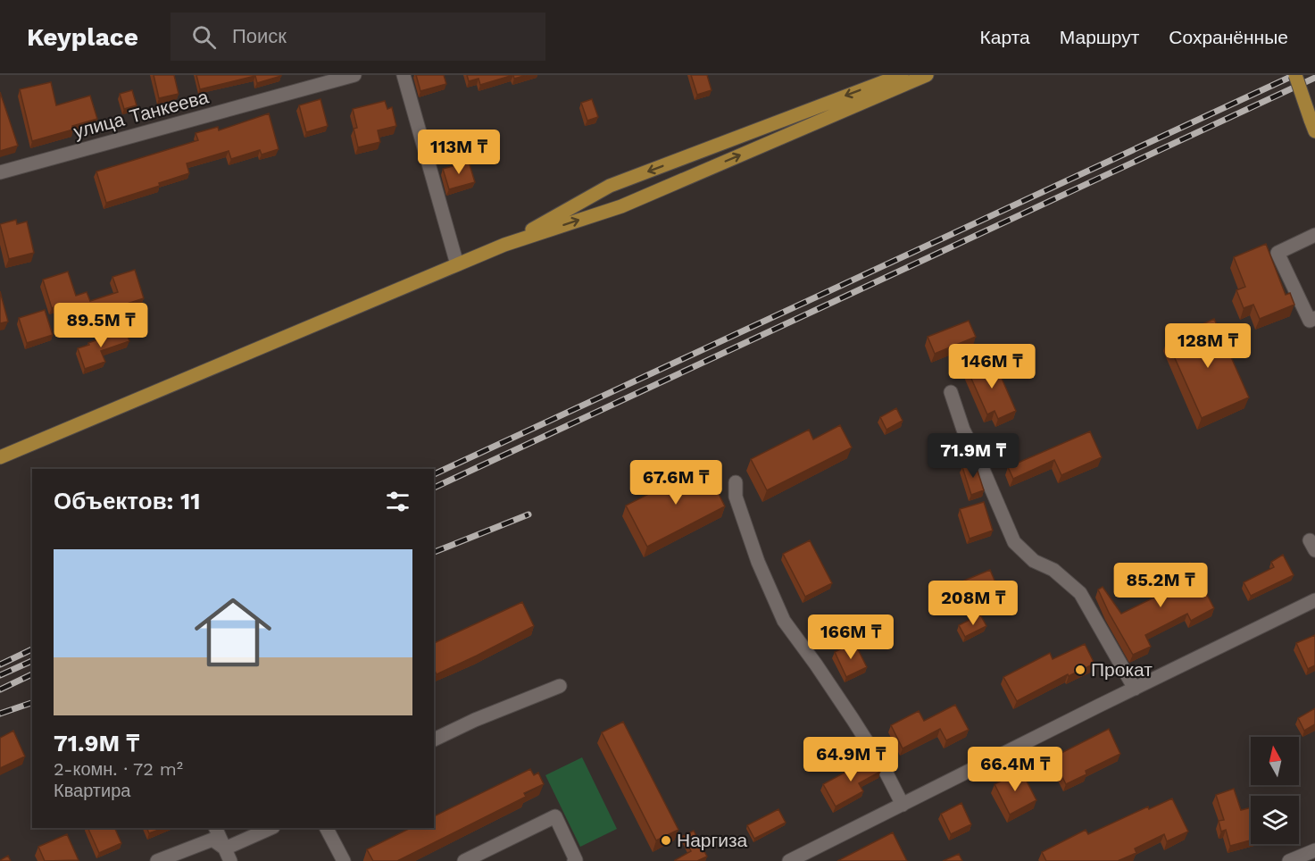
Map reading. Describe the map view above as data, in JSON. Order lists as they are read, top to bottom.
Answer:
{
  "streets": {
    "street": ["улица Танкеева"]
  },
  "places": ["Прокат", "Наргиза"],
  "north": "top",
  "page": {
    "header": "Keyplace",
    "search": "Поиск",
    "nav": ["Карта", "Маршрут", "Сохранённые"],
    "price": [
      "113M ₸",
      "89.5M ₸",
      "128M ₸",
      "146M ₸",
      "71.9M ₸",
      "67.6M ₸",
      "85.2M ₸",
      "208M ₸",
      "166M ₸",
      "64.9M ₸",
      "66.4M ₸"
    ],
    "heading": "Объектов: 11",
    "list": [
      {
        "name": "71.9M ₸",
        "note": "2-комн. · 72 m² · Квартира"
      }
    ]
  }
}
